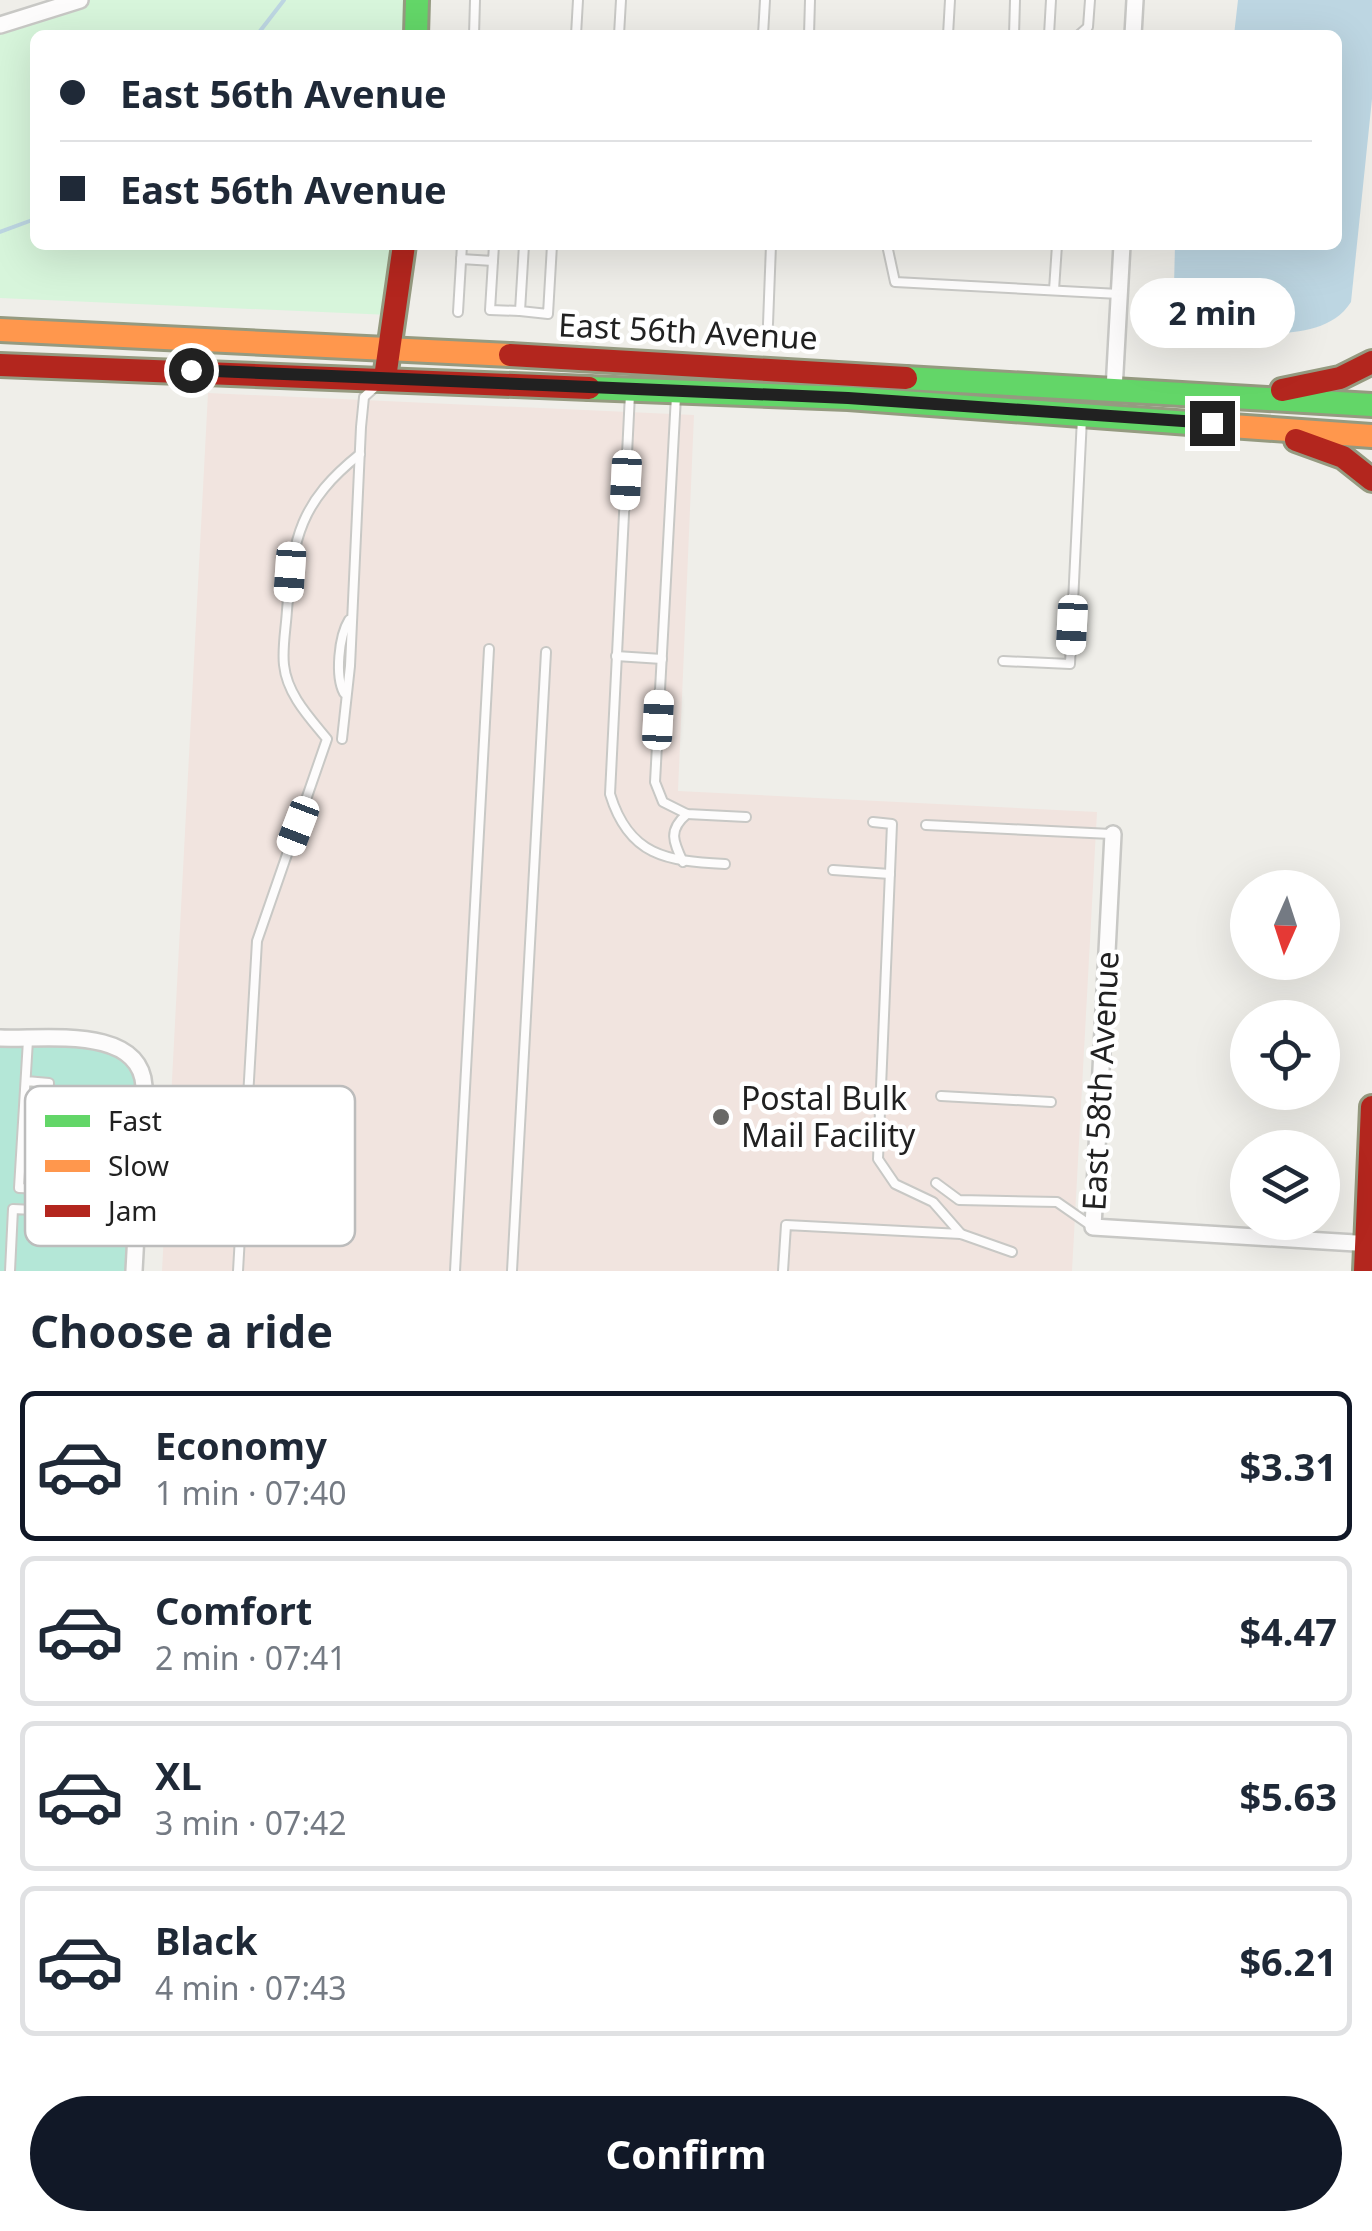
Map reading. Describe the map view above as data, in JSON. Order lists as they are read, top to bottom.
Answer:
{
  "streets": {
    "main road": ["East 56th Avenue"],
    "street": ["East 58th Avenue"]
  },
  "places": ["Postal Bulk Mail Facility"],
  "legend": ["Fast", "Slow", "Jam"],
  "north": "bottom",
  "page": {
    "banner": ["East 56th Avenue", "East 56th Avenue"],
    "bubble": "2 min",
    "heading": "Choose a ride",
    "list": [
      {
        "name": "Economy",
        "note": "1 min · 07:40",
        "value": "$3.31"
      },
      {
        "name": "Comfort",
        "note": "2 min · 07:41",
        "value": "$4.47"
      },
      {
        "name": "XL",
        "note": "3 min · 07:42",
        "value": "$5.63"
      },
      {
        "name": "Black",
        "note": "4 min · 07:43",
        "value": "$6.21"
      }
    ],
    "buttons": "Confirm"
  }
}
